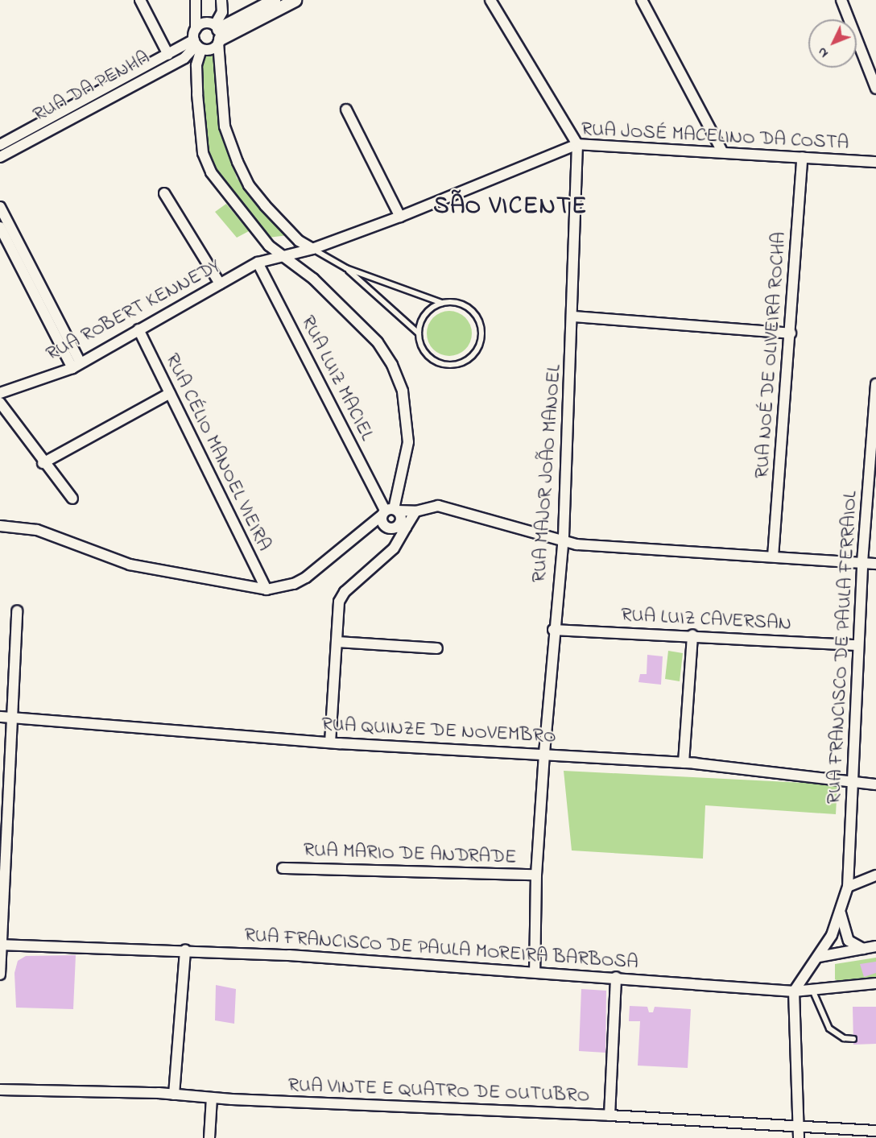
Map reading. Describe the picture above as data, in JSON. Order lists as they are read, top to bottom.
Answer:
{
  "streets": {
    "street": [
      "RUA DA PENHA",
      "RUA JOSÉ MACELINO DA COSTA",
      "RUA ROBERT KENNEDY",
      "RUA NOÉ DE OLIVEIRA ROCHA",
      "RUA LUIZ MACIEL",
      "RUA CÉLIO MANOEL VIEIRA",
      "RUA MAJOR JOÃO MANOEL",
      "RUA LUIZ CAVERSAN",
      "RUA FRANCISCO DE PAULA FERRAIOL",
      "RUA QUINZE DE NOVEMBRO",
      "RUA MARIO DE ANDRADE",
      "RUA FRANCISCO DE PAULA MOREIRA BARBOSA",
      "RUA VINTE E QUATRO DE OUTUBRO"
    ]
  },
  "crossings": [
    ["RUA JOSÉ MACELINO DA COSTA", "RUA ROBERT KENNEDY"],
    ["RUA JOSÉ MACELINO DA COSTA", "RUA NOÉ DE OLIVEIRA ROCHA"],
    ["RUA JOSÉ MACELINO DA COSTA", "RUA MAJOR JOÃO MANOEL"],
    ["RUA ROBERT KENNEDY", "RUA LUIZ MACIEL"],
    ["RUA ROBERT KENNEDY", "RUA CÉLIO MANOEL VIEIRA"],
    ["RUA MAJOR JOÃO MANOEL", "RUA LUIZ CAVERSAN"],
    ["RUA MAJOR JOÃO MANOEL", "RUA QUINZE DE NOVEMBRO"],
    ["RUA MAJOR JOÃO MANOEL", "RUA MARIO DE ANDRADE"],
    ["RUA MAJOR JOÃO MANOEL", "RUA FRANCISCO DE PAULA MOREIRA BARBOSA"],
    ["RUA LUIZ CAVERSAN", "RUA FRANCISCO DE PAULA FERRAIOL"],
    ["RUA FRANCISCO DE PAULA FERRAIOL", "RUA QUINZE DE NOVEMBRO"],
    ["RUA FRANCISCO DE PAULA FERRAIOL", "RUA FRANCISCO DE PAULA MOREIRA BARBOSA"]
  ],
  "districts": ["SÃO VICENTE"],
  "north": "bottom left"
}
